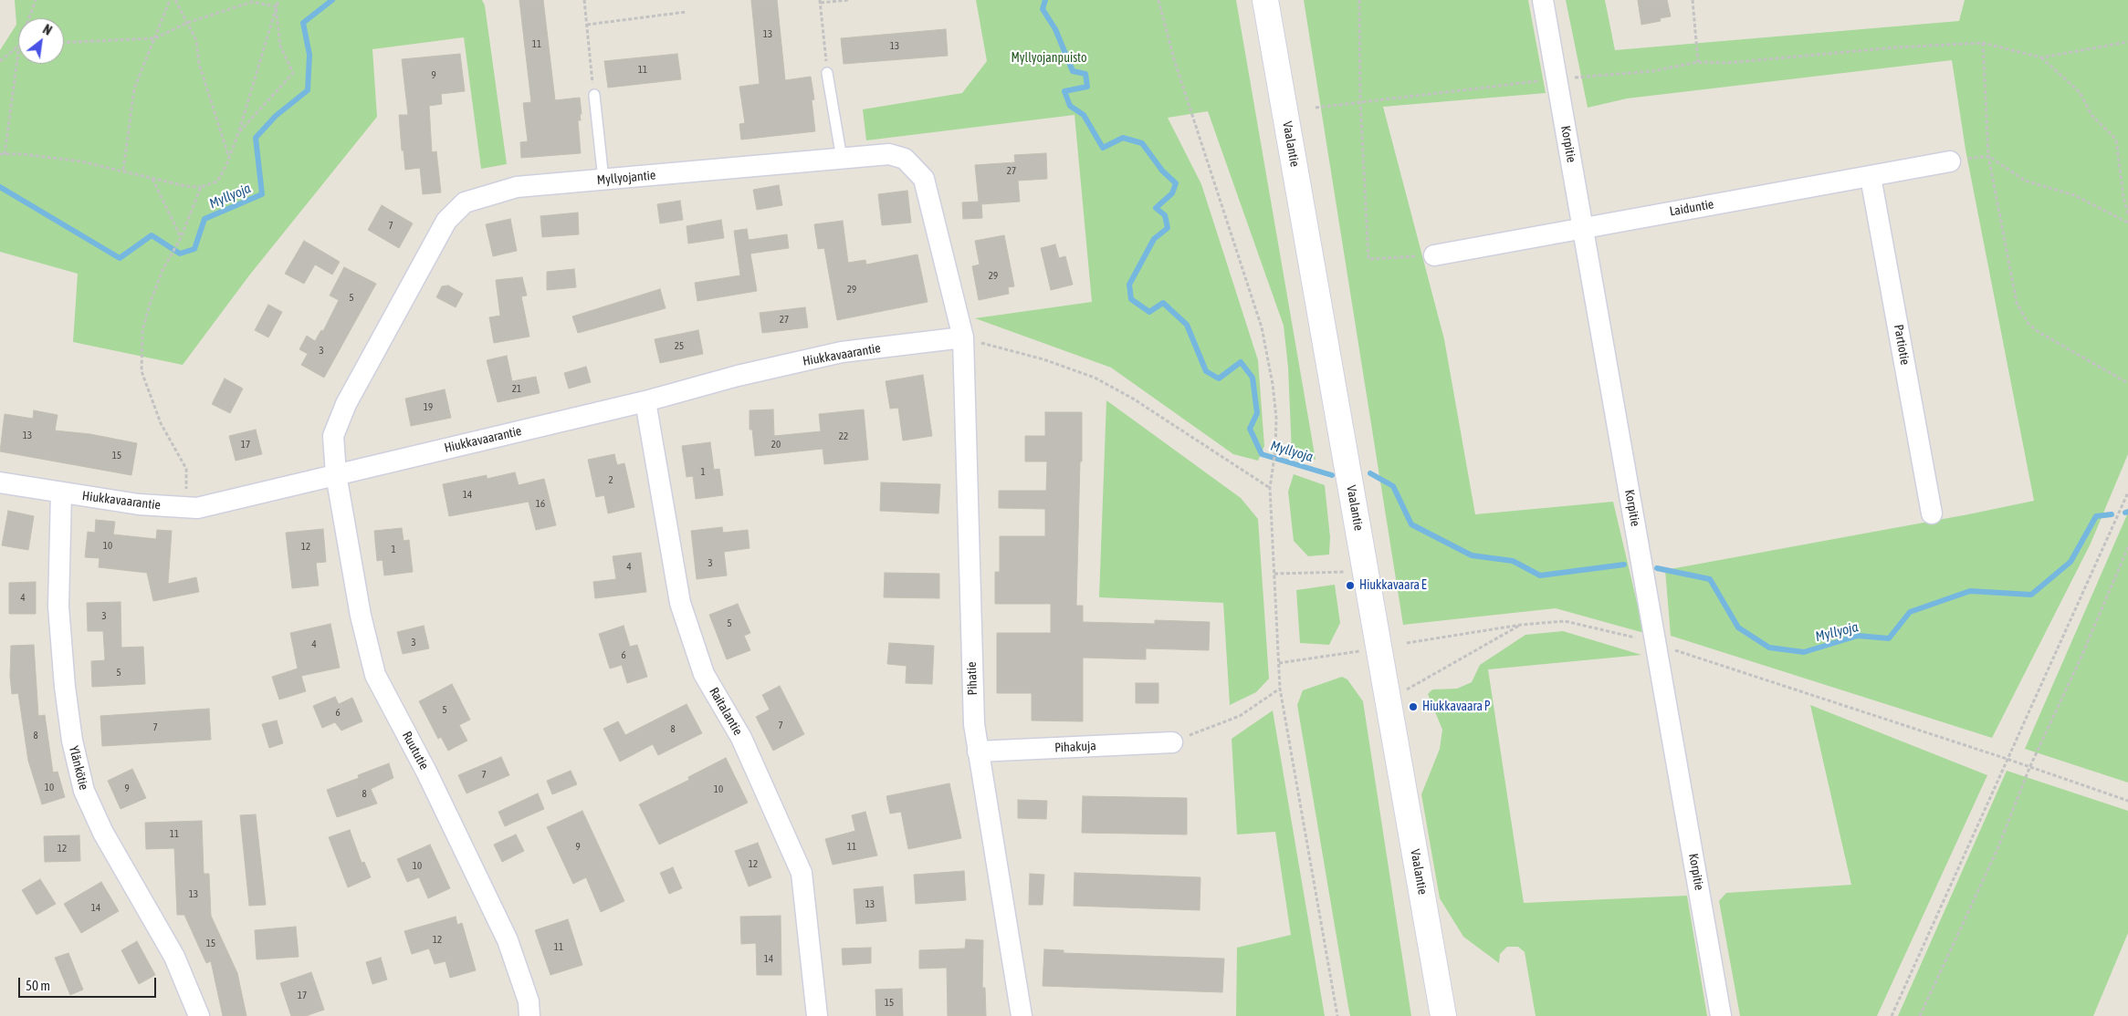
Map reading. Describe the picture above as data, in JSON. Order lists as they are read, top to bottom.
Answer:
{
  "streets": {
    "street": [
      "Vaalantie",
      "Korpitie",
      "Myllyojantie",
      "Laiduntie",
      "Partiotie",
      "Hiukkavaarantie",
      "Pihatie",
      "Raitalantie",
      "Pihakuja",
      "Ruututie",
      "Ylänkötie"
    ]
  },
  "crossings": [
    ["Korpitie", "Laiduntie"],
    ["Myllyojantie", "Hiukkavaarantie"],
    ["Myllyojantie", "Pihatie"],
    ["Myllyojantie", "Ruututie"],
    ["Laiduntie", "Partiotie"],
    ["Hiukkavaarantie", "Pihatie"],
    ["Hiukkavaarantie", "Raitalantie"],
    ["Hiukkavaarantie", "Ruututie"],
    ["Hiukkavaarantie", "Ylänkötie"],
    ["Pihatie", "Pihakuja"]
  ],
  "water": ["Myllyoja"],
  "parks": ["Myllyojanpuisto"],
  "places": ["Hiukkavaara E", "Hiukkavaara P"],
  "house_numbers": [
    "13",
    "11",
    "13",
    "11",
    "9",
    "27",
    "7",
    "29",
    "29",
    "5",
    "27",
    "25",
    "3",
    "21",
    "19",
    "13",
    "22",
    "17",
    "20",
    "15",
    "1",
    "2",
    "14",
    "16",
    "10",
    "12",
    "1",
    "3",
    "4",
    "4",
    "3",
    "5",
    "3",
    "4",
    "6",
    "5",
    "5",
    "6",
    "7",
    "7",
    "8",
    "8",
    "7",
    "10",
    "9",
    "10",
    "8",
    "11",
    "9",
    "11",
    "12",
    "12",
    "10",
    "13",
    "13",
    "14",
    "12",
    "15",
    "11",
    "14",
    "17",
    "15"
  ],
  "scale_bar": "50 m",
  "north": "top right"
}
